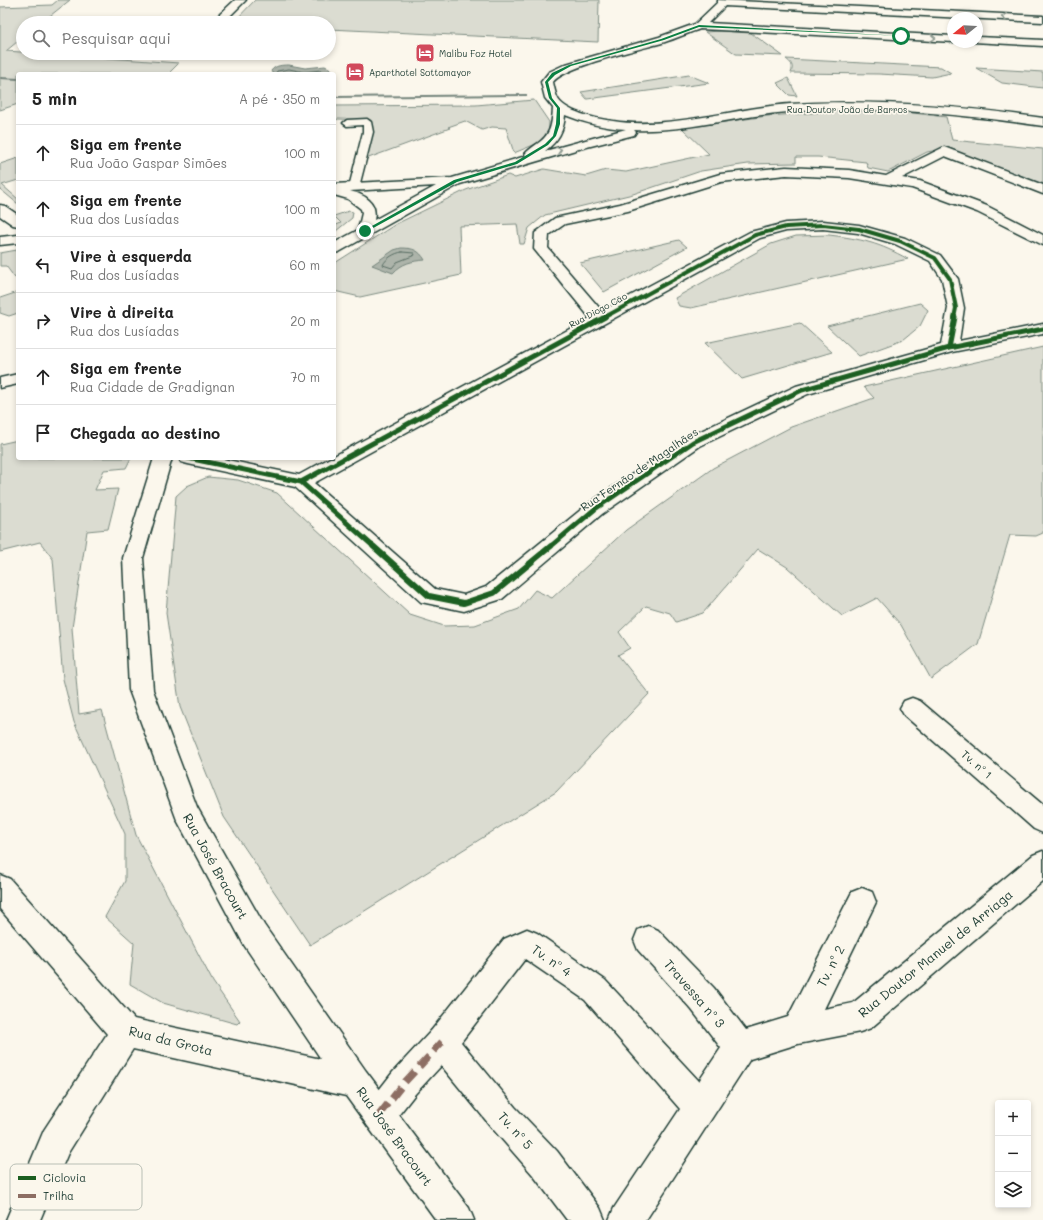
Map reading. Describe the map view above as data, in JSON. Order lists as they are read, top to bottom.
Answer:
{
  "streets": {
    "street": [
      "Rua Doutor João de Barros",
      "Rua Diogo Cão",
      "Rua Fernão de Magalhães",
      "Tv. nº 1",
      "Rua José Bracourt",
      "Rua Doutor Manuel de Arriaga",
      "Tv. nº 4",
      "Tv. nº 2",
      "Travessa nº 3",
      "Rua da Grota",
      "Tv. nº 5"
    ]
  },
  "crossings": [
    ["Rua Diogo Cão", "Rua Fernão de Magalhães"],
    ["Rua José Bracourt", "Tv. nº 4"],
    ["Rua José Bracourt", "Rua da Grota"],
    ["Rua Doutor Manuel de Arriaga", "Tv. nº 2"],
    ["Rua Doutor Manuel de Arriaga", "Travessa nº 3"],
    ["Tv. nº 4", "Tv. nº 5"]
  ],
  "places": {
    "hotel": ["Malibu Foz Hotel", "Aparthotel Sottomayor"]
  },
  "legend": ["Ciclovia", "Trilha"],
  "north": "left",
  "page": {
    "search": "Pesquisar aqui",
    "heading": ["5 min", "A pé · 350 m"],
    "list": [
      ["Siga em frente", "Rua João Gaspar Simões", "100 m"],
      ["Siga em frente", "Rua dos Lusíadas", "100 m"],
      ["Vire à esquerda", "Rua dos Lusíadas", "60 m"],
      ["Vire à direita", "Rua dos Lusíadas", "20 m"],
      ["Siga em frente", "Rua Cidade de Gradignan", "70 m"],
      "Chegada ao destino"
    ],
    "map_buttons": ["+", "−"]
  }
}
